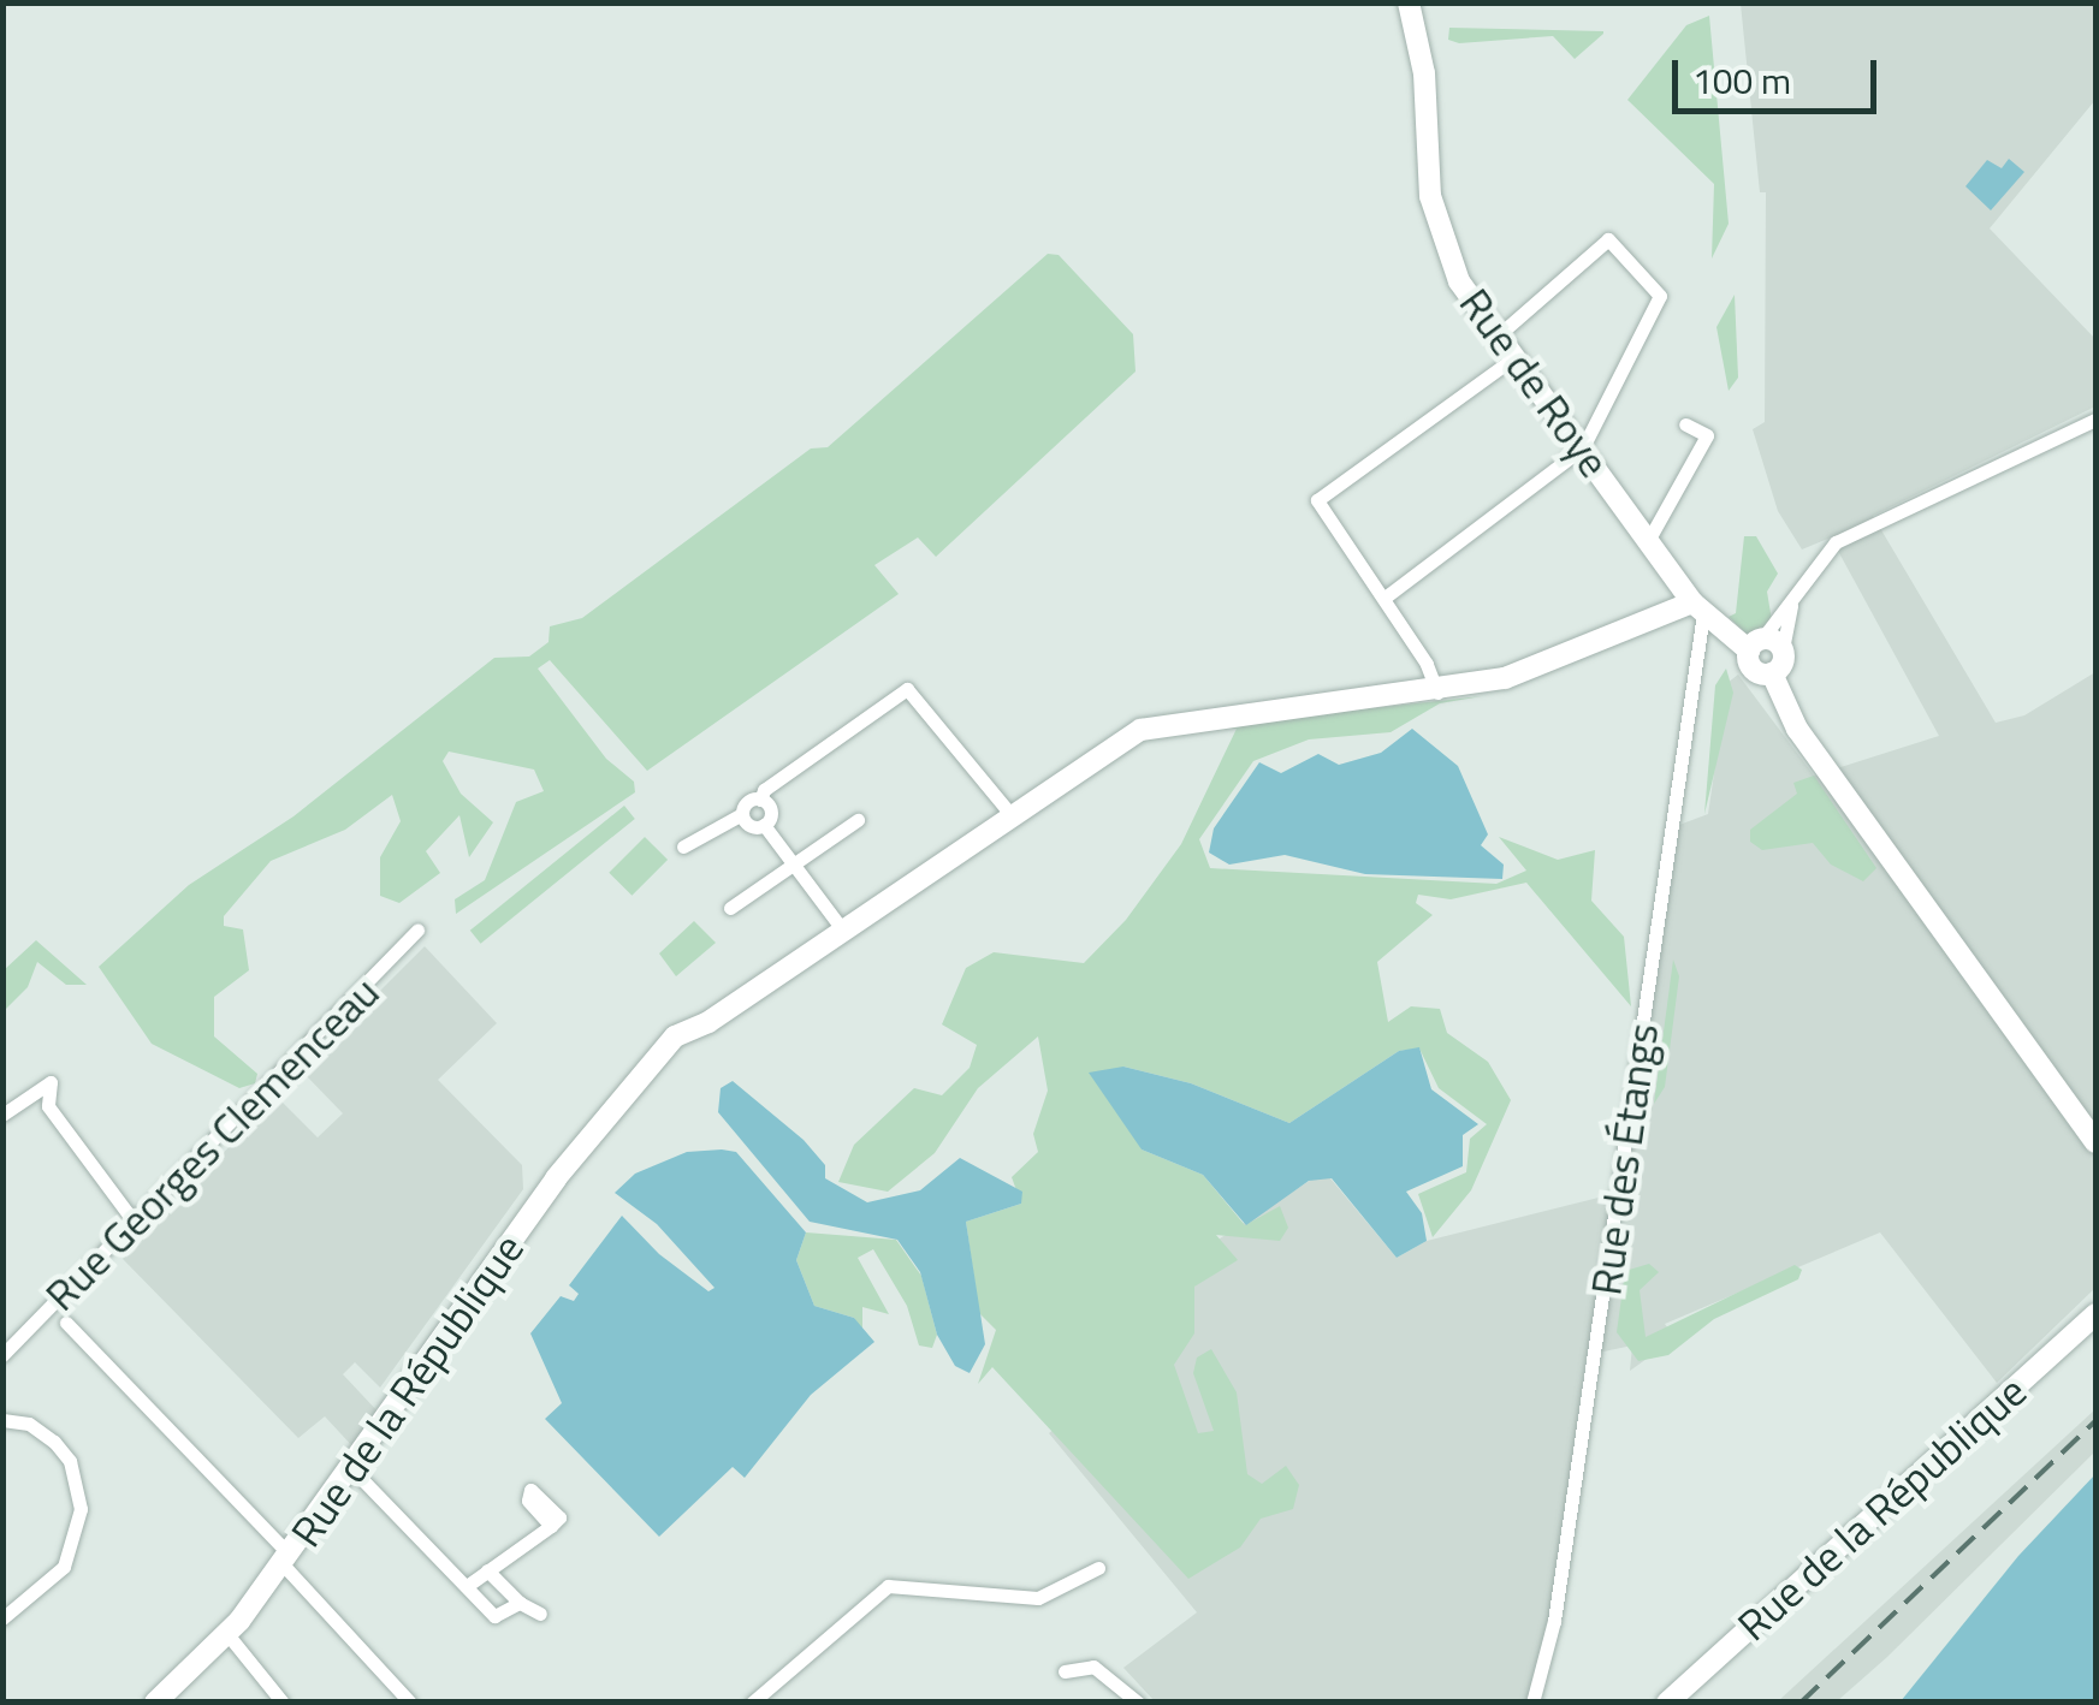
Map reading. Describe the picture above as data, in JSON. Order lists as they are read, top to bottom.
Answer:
{
  "streets": {
    "street": [
      "Rue de Roye",
      "Rue Georges Clemenceau",
      "Rue des Étangs",
      "Rue de la République"
    ]
  },
  "crossings": [
    ["Rue de Roye", "Rue des Étangs"],
    ["Rue de Roye", "Rue de la République"],
    ["Rue des Étangs", "Rue de la République"]
  ],
  "scale_bar": "100 m"
}
